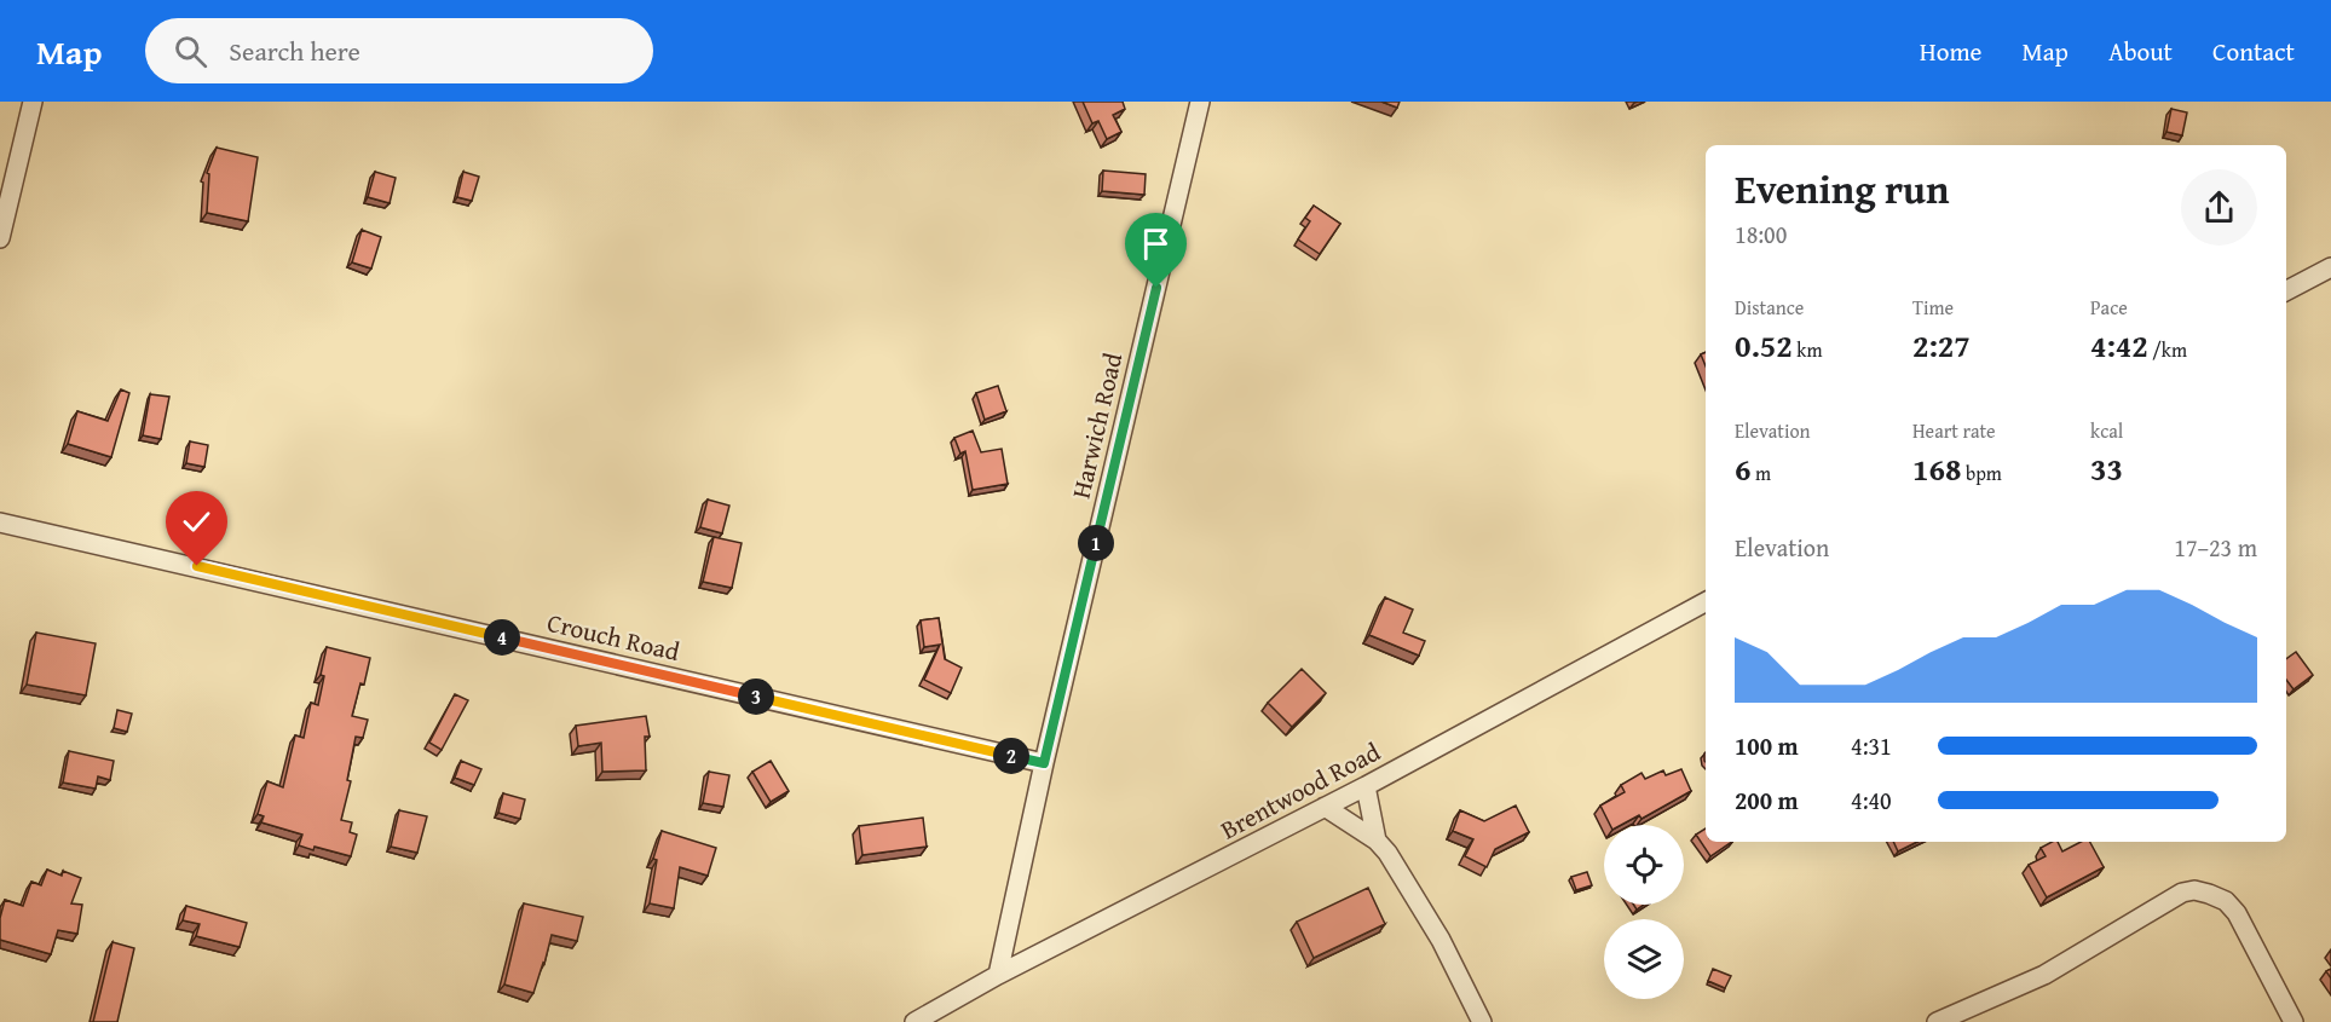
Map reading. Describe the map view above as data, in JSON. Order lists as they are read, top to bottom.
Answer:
{
  "streets": {
    "street": ["Harwich Road", "Crouch Road", "Brentwood Road"]
  },
  "crossings": [
    ["Harwich Road", "Crouch Road"],
    ["Harwich Road", "Brentwood Road"]
  ],
  "page": {
    "header": "Map",
    "search": "Search here",
    "nav": [
      "Home",
      "Map",
      "About",
      "Contact"
    ],
    "heading": ["Evening run", "18:00"],
    "stats": [
      ["Distance", "0.52 km"],
      ["Time", "2:27"],
      ["Pace", "4:42 /km"],
      ["Elevation", "6 m"],
      ["Heart rate", "168 bpm"],
      ["kcal", "33"]
    ],
    "chart": ["Elevation", "17–23 m"],
    "pins": [
      "1",
      "4",
      "3",
      "2"
    ],
    "list": [
      {
        "name": "100 m",
        "note": "4:31"
      },
      {
        "name": "200 m",
        "note": "4:40"
      }
    ]
  }
}
